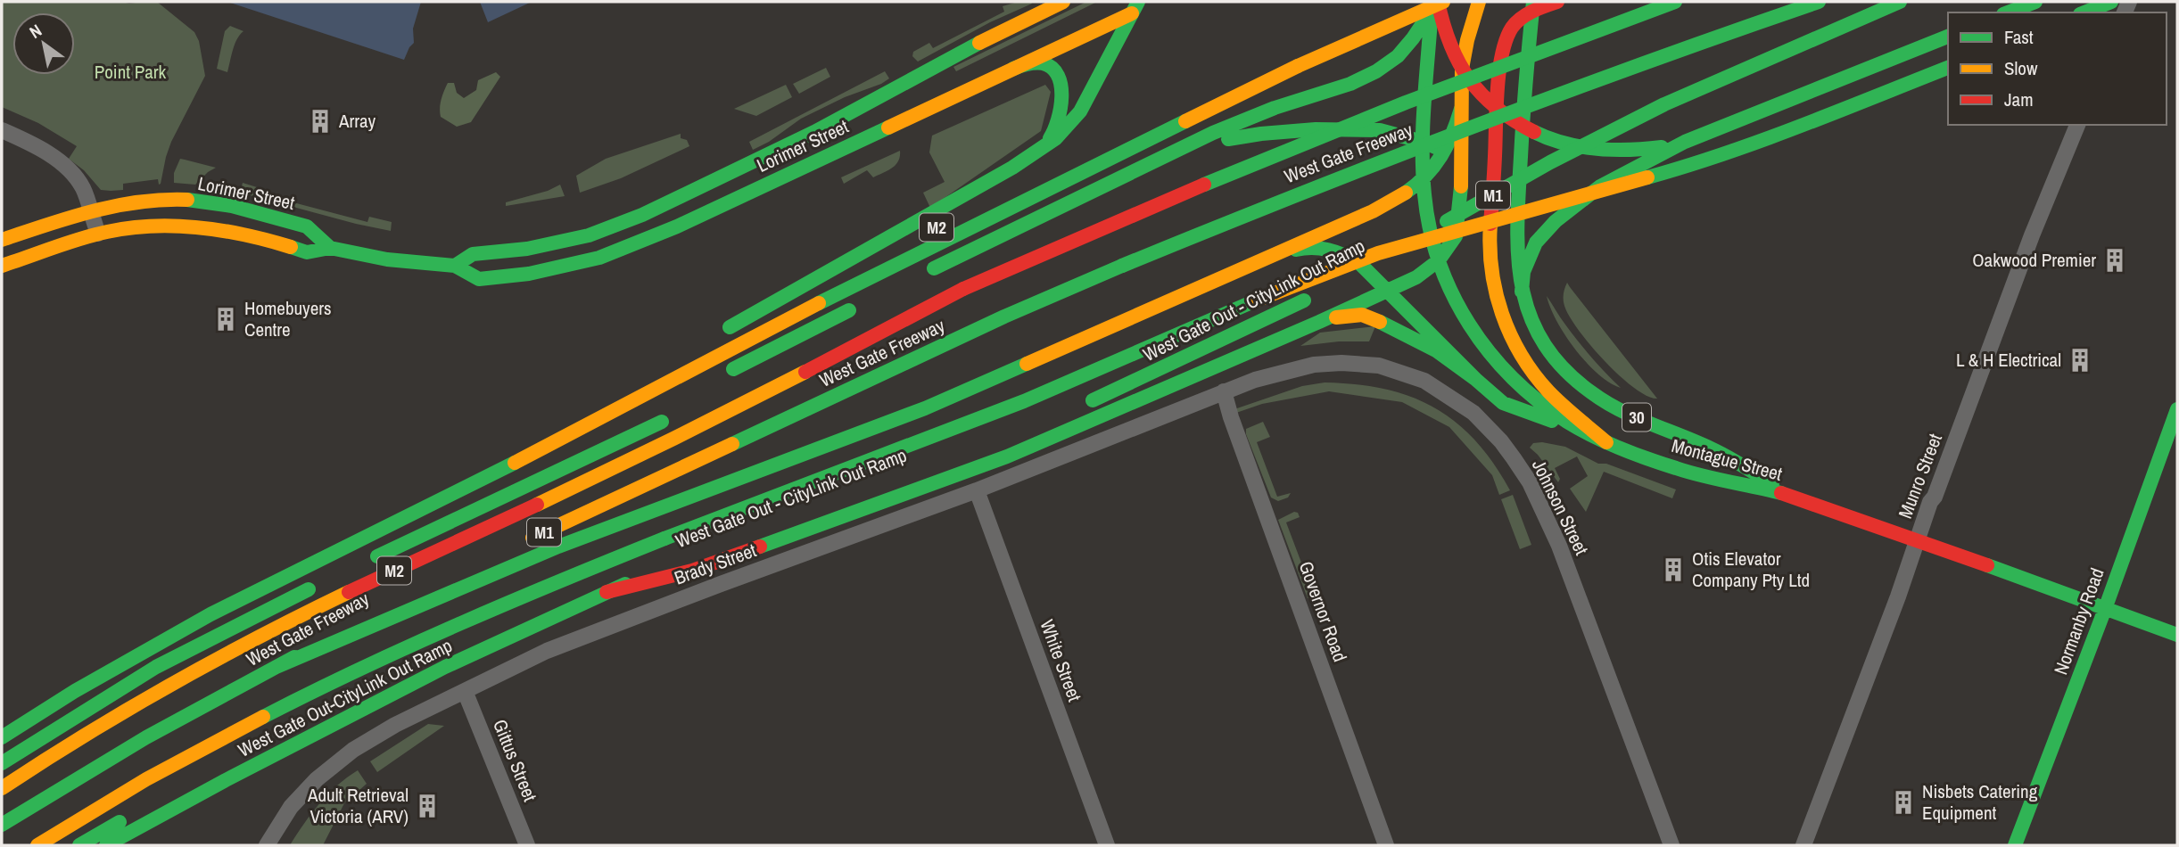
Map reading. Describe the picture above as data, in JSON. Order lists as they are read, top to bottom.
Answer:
{
  "streets": {
    "main road": [
      "Lorimer Street",
      "West Gate Freeway",
      "M1",
      "M2",
      "West Gate Out - CityLink Out Ramp",
      "30",
      "Montague Street",
      "Normanby Road",
      "West Gate Out-CityLink Out Ramp"
    ],
    "street": [
      "Munro Street",
      "Johnson Street",
      "Brady Street",
      "Governor Road",
      "White Street",
      "Gittus Street"
    ]
  },
  "crossings": [
    ["Lorimer Street", "M2"],
    ["West Gate Freeway", "M2"],
    ["West Gate Out - CityLink Out Ramp", "West Gate Out-CityLink Out Ramp"],
    ["Montague Street", "Munro Street"],
    ["Montague Street", "Normanby Road"],
    ["Johnson Street", "Brady Street"],
    ["Johnson Street", "Governor Road"],
    ["Brady Street", "Governor Road"],
    ["Brady Street", "White Street"],
    ["Brady Street", "Gittus Street"]
  ],
  "parks": ["Point Park"],
  "places": {
    "building": [
      "Array",
      "Oakwood Premier",
      "Homebuyers Centre",
      "L & H Electrical",
      "Otis Elevator Company Pty Ltd",
      "Nisbets Catering Equipment",
      "Adult Retrieval Victoria (ARV)"
    ]
  },
  "legend": ["Fast", "Slow", "Jam"],
  "north": "top left"
}
